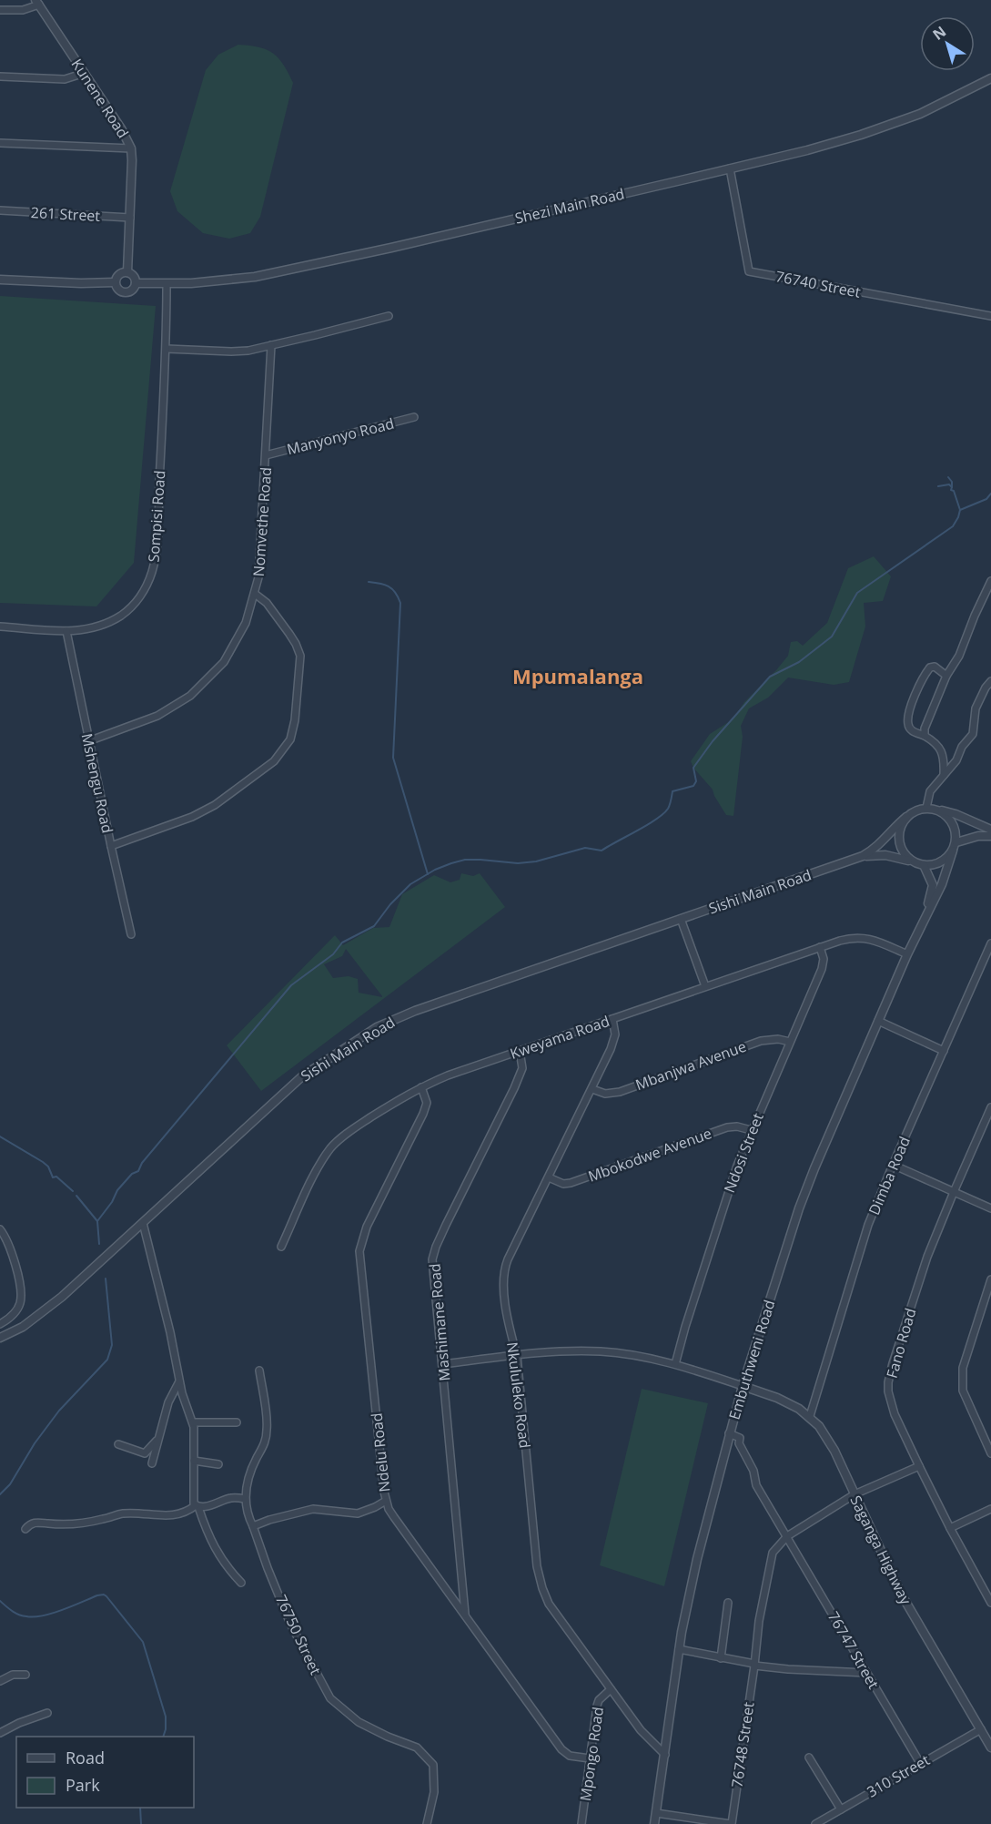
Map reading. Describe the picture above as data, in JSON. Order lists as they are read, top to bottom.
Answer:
{
  "streets": {
    "street": [
      "Kunene Road",
      "Shezi Main Road",
      "261 Street",
      "76740 Street",
      "Manyonyo Road",
      "Sompisi Road",
      "Nomvethe Road",
      "Mshengu Road",
      "Sishi Main Road",
      "Kweyama Road",
      "Mbanjwa Avenue",
      "Ndosi Street",
      "Mbokodwe Avenue",
      "Dimba Road",
      "Mashimane Road",
      "Fano Road",
      "Embuthweni Road",
      "Nkululeko Road",
      "Ndelu Road",
      "Saganga Highway",
      "76750 Street",
      "76747 Street",
      "76748 Street",
      "Mpongo Road",
      "310 Street"
    ]
  },
  "crossings": [
    ["Kunene Road", "Shezi Main Road"],
    ["Kunene Road", "261 Street"],
    ["Shezi Main Road", "76740 Street"],
    ["Shezi Main Road", "Sompisi Road"],
    ["Manyonyo Road", "Nomvethe Road"],
    ["Sompisi Road", "Mshengu Road"],
    ["Nomvethe Road", "Mshengu Road"],
    ["Sishi Main Road", "Embuthweni Road"],
    ["Kweyama Road", "Ndosi Street"],
    ["Kweyama Road", "Mashimane Road"],
    ["Kweyama Road", "Embuthweni Road"],
    ["Kweyama Road", "Nkululeko Road"],
    ["Kweyama Road", "Ndelu Road"],
    ["Mbanjwa Avenue", "Ndosi Street"],
    ["Mbanjwa Avenue", "Nkululeko Road"],
    ["Ndosi Street", "Mbokodwe Avenue"],
    ["Mbokodwe Avenue", "Nkululeko Road"],
    ["Dimba Road", "Saganga Highway"],
    ["Mashimane Road", "Ndelu Road"],
    ["Embuthweni Road", "Nkululeko Road"],
    ["Embuthweni Road", "Saganga Highway"],
    ["Embuthweni Road", "76747 Street"],
    ["Nkululeko Road", "Mpongo Road"],
    ["Ndelu Road", "Mpongo Road"],
    ["Saganga Highway", "310 Street"],
    ["76747 Street", "76748 Street"],
    ["76747 Street", "310 Street"]
  ],
  "districts": ["Mpumalanga"],
  "legend": ["Road", "Park"],
  "north": "top left"
}
